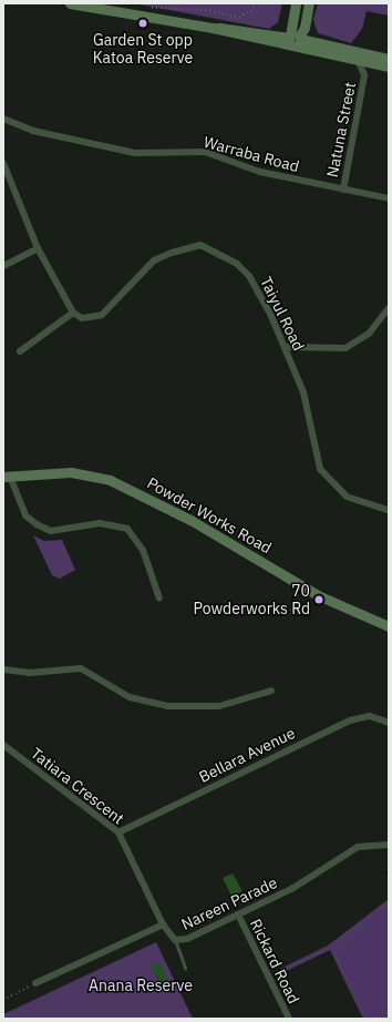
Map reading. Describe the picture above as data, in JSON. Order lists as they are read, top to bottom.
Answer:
{
  "streets": {
    "street": [
      "Natuna Street",
      "Warraba Road",
      "Taiyul Road",
      "Powder Works Road",
      "Bellara Avenue",
      "Tatiara Crescent",
      "Nareen Parade",
      "Rickard Road"
    ]
  },
  "crossings": [
    ["Natuna Street", "Warraba Road"],
    ["Bellara Avenue", "Tatiara Crescent"],
    ["Tatiara Crescent", "Nareen Parade"],
    ["Nareen Parade", "Rickard Road"]
  ],
  "parks": ["Anana Reserve"],
  "places": ["Garden St opp Katoa Reserve", "70 Powderworks Rd"]
}
